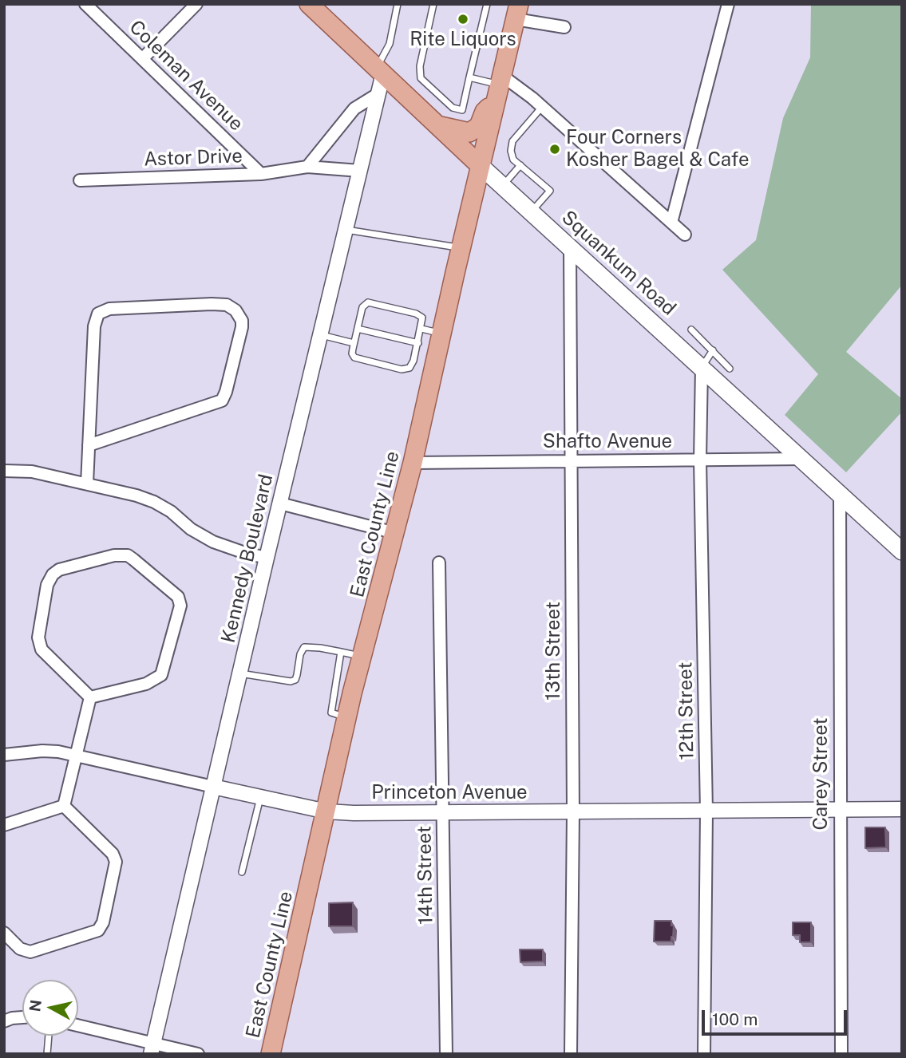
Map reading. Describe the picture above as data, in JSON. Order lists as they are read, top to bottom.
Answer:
{
  "streets": {
    "main road": ["Squankum Road", "East County Line"],
    "street": [
      "Coleman Avenue",
      "Astor Drive",
      "Shafto Avenue",
      "Kennedy Boulevard",
      "13th Street",
      "12th Street",
      "Carey Street",
      "Princeton Avenue",
      "14th Street"
    ]
  },
  "crossings": [
    ["Coleman Avenue", "Astor Drive"],
    ["Astor Drive", "Kennedy Boulevard"],
    ["Squankum Road", "Shafto Avenue"],
    ["Squankum Road", "East County Line"],
    ["Squankum Road", "Kennedy Boulevard"],
    ["Squankum Road", "13th Street"],
    ["Squankum Road", "12th Street"],
    ["Squankum Road", "Carey Street"],
    ["Shafto Avenue", "East County Line"],
    ["Shafto Avenue", "13th Street"],
    ["Shafto Avenue", "12th Street"],
    ["East County Line", "Princeton Avenue"],
    ["Kennedy Boulevard", "Princeton Avenue"],
    ["13th Street", "Princeton Avenue"],
    ["12th Street", "Princeton Avenue"],
    ["Carey Street", "Princeton Avenue"],
    ["Princeton Avenue", "14th Street"]
  ],
  "places": ["Rite Liquors", "Four Corners Kosher Bagel & Cafe"],
  "scale_bar": "100 m",
  "north": "left"
}
